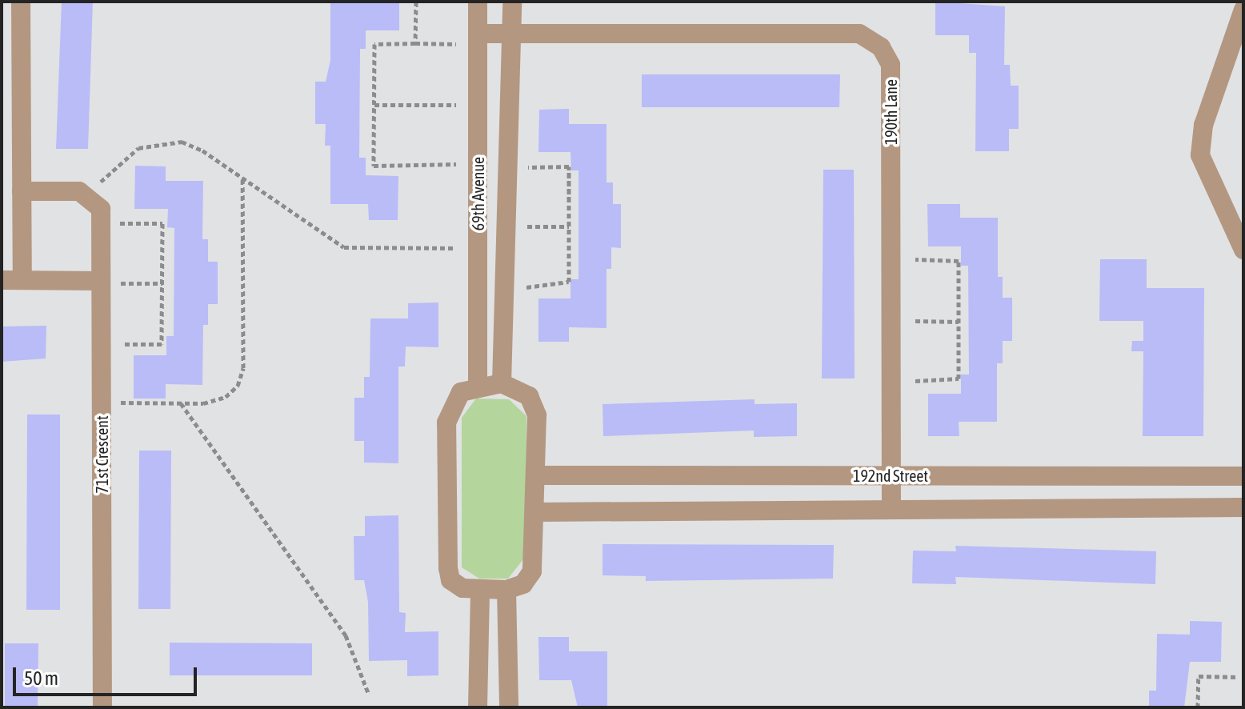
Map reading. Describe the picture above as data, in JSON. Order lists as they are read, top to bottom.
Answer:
{
  "streets": {
    "street": [
      "190th Lane",
      "69th Avenue",
      "71st Crescent",
      "192nd Street"
    ]
  },
  "crossings": [
    ["190th Lane", "69th Avenue"],
    ["190th Lane", "192nd Street"]
  ],
  "scale_bar": "50 m"
}
